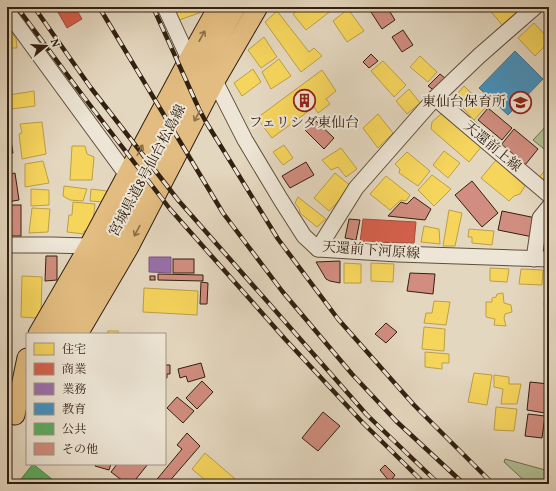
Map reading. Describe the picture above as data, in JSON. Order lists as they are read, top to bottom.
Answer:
{
  "streets": {
    "main road": ["宮城県道8号仙台松島線"],
    "street": ["天還前上線", "天還前下河原線"]
  },
  "places": {
    "building": ["フェリシダ東仙台"],
    "school or university": ["東仙台保育所"]
  },
  "legend": [
    "住宅",
    "商業",
    "業務",
    "教育",
    "公共",
    "その他"
  ],
  "north": "right"
}
